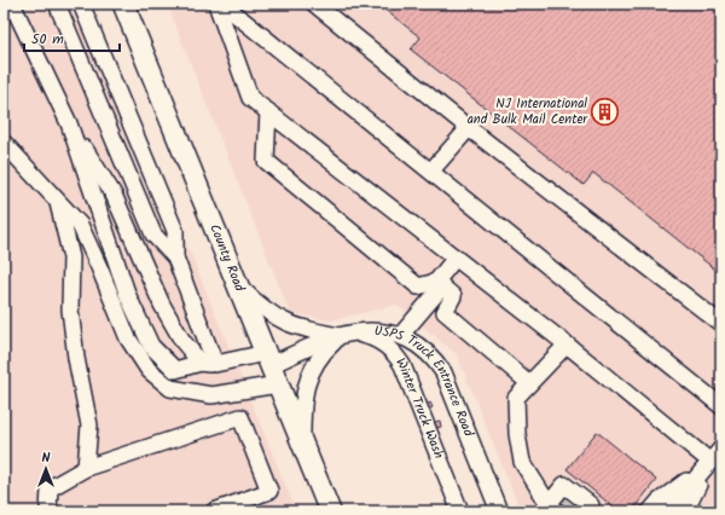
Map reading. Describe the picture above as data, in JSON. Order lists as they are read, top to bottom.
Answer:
{
  "streets": {
    "main road": ["County Road"],
    "street": ["USPS Truck Entrance Road", "Winter Truck Wash"]
  },
  "crossings": [
    ["County Road", "USPS Truck Entrance Road"],
    ["County Road", "Winter Truck Wash"],
    ["USPS Truck Entrance Road", "Winter Truck Wash"]
  ],
  "places": {
    "building": ["NJ International and Bulk Mail Center"]
  },
  "scale_bar": "50 m",
  "north": "top"
}
